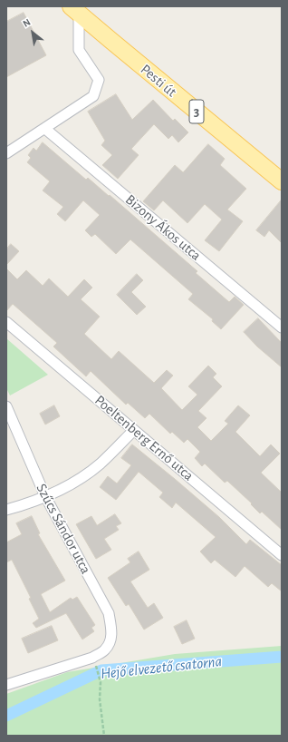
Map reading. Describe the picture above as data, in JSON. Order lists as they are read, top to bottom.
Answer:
{
  "streets": {
    "main road": ["Pesti út", "3"],
    "street": ["Bizony Ákos utca", "Poeltenberg Ernő utca", "Szűcs Sándor utca"]
  },
  "water": ["Hejő elvezető csatorna"],
  "north": "top left"
}
